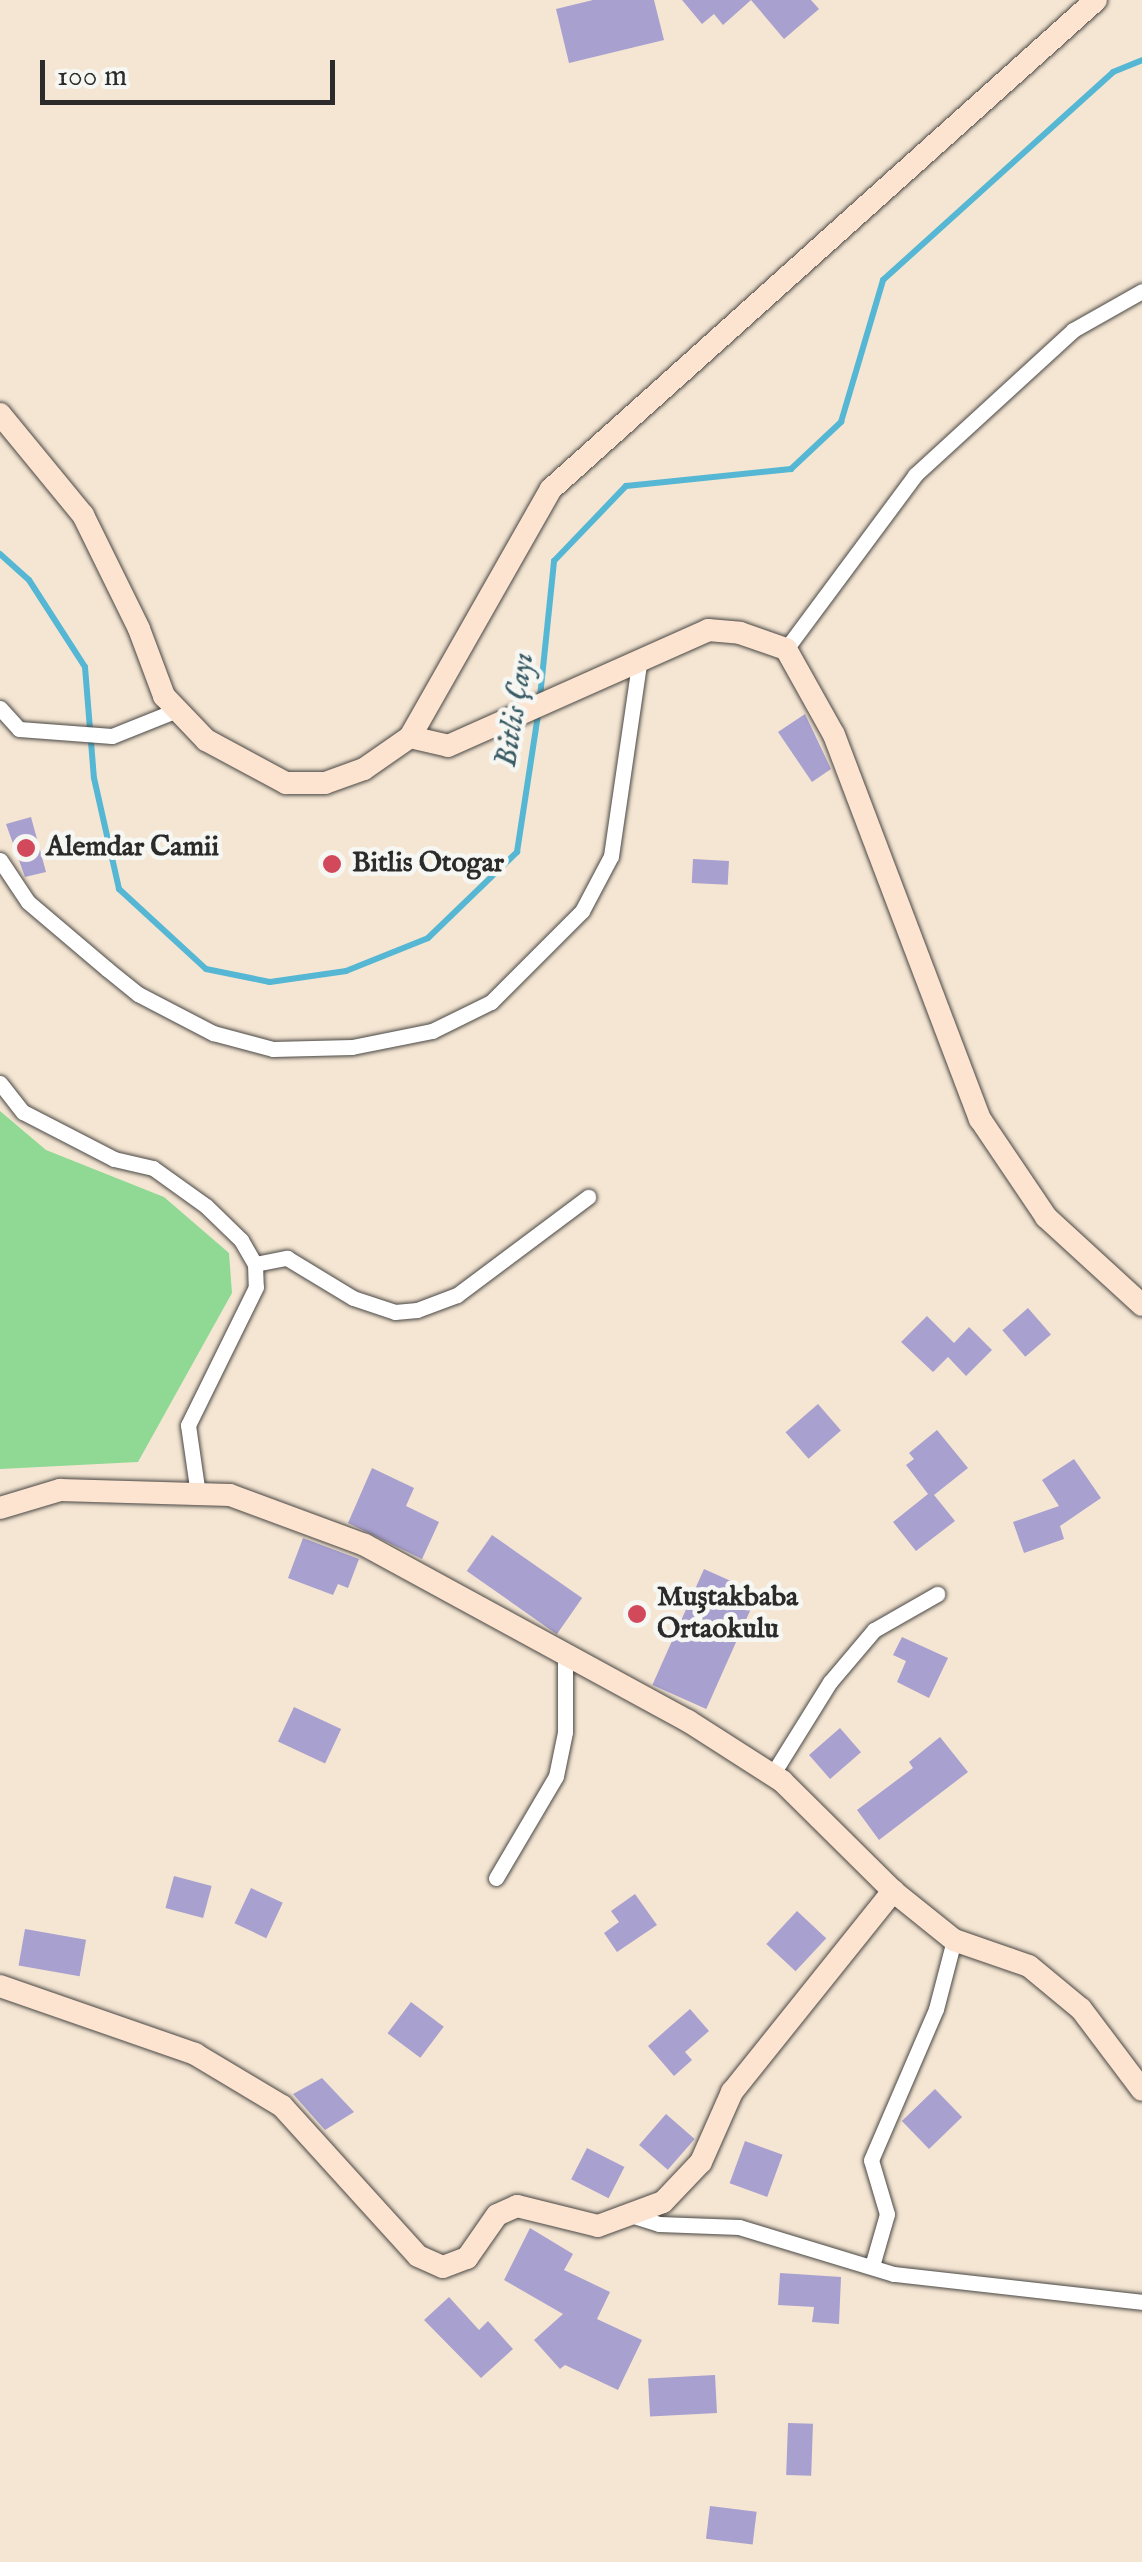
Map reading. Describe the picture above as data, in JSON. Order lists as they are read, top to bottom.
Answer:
{
  "water": ["Bitlis Çayı"],
  "places": ["Alemdar Camii", "Bitlis Otogar", "Muştakbaba Ortaokulu"],
  "scale_bar": "100 m"
}
